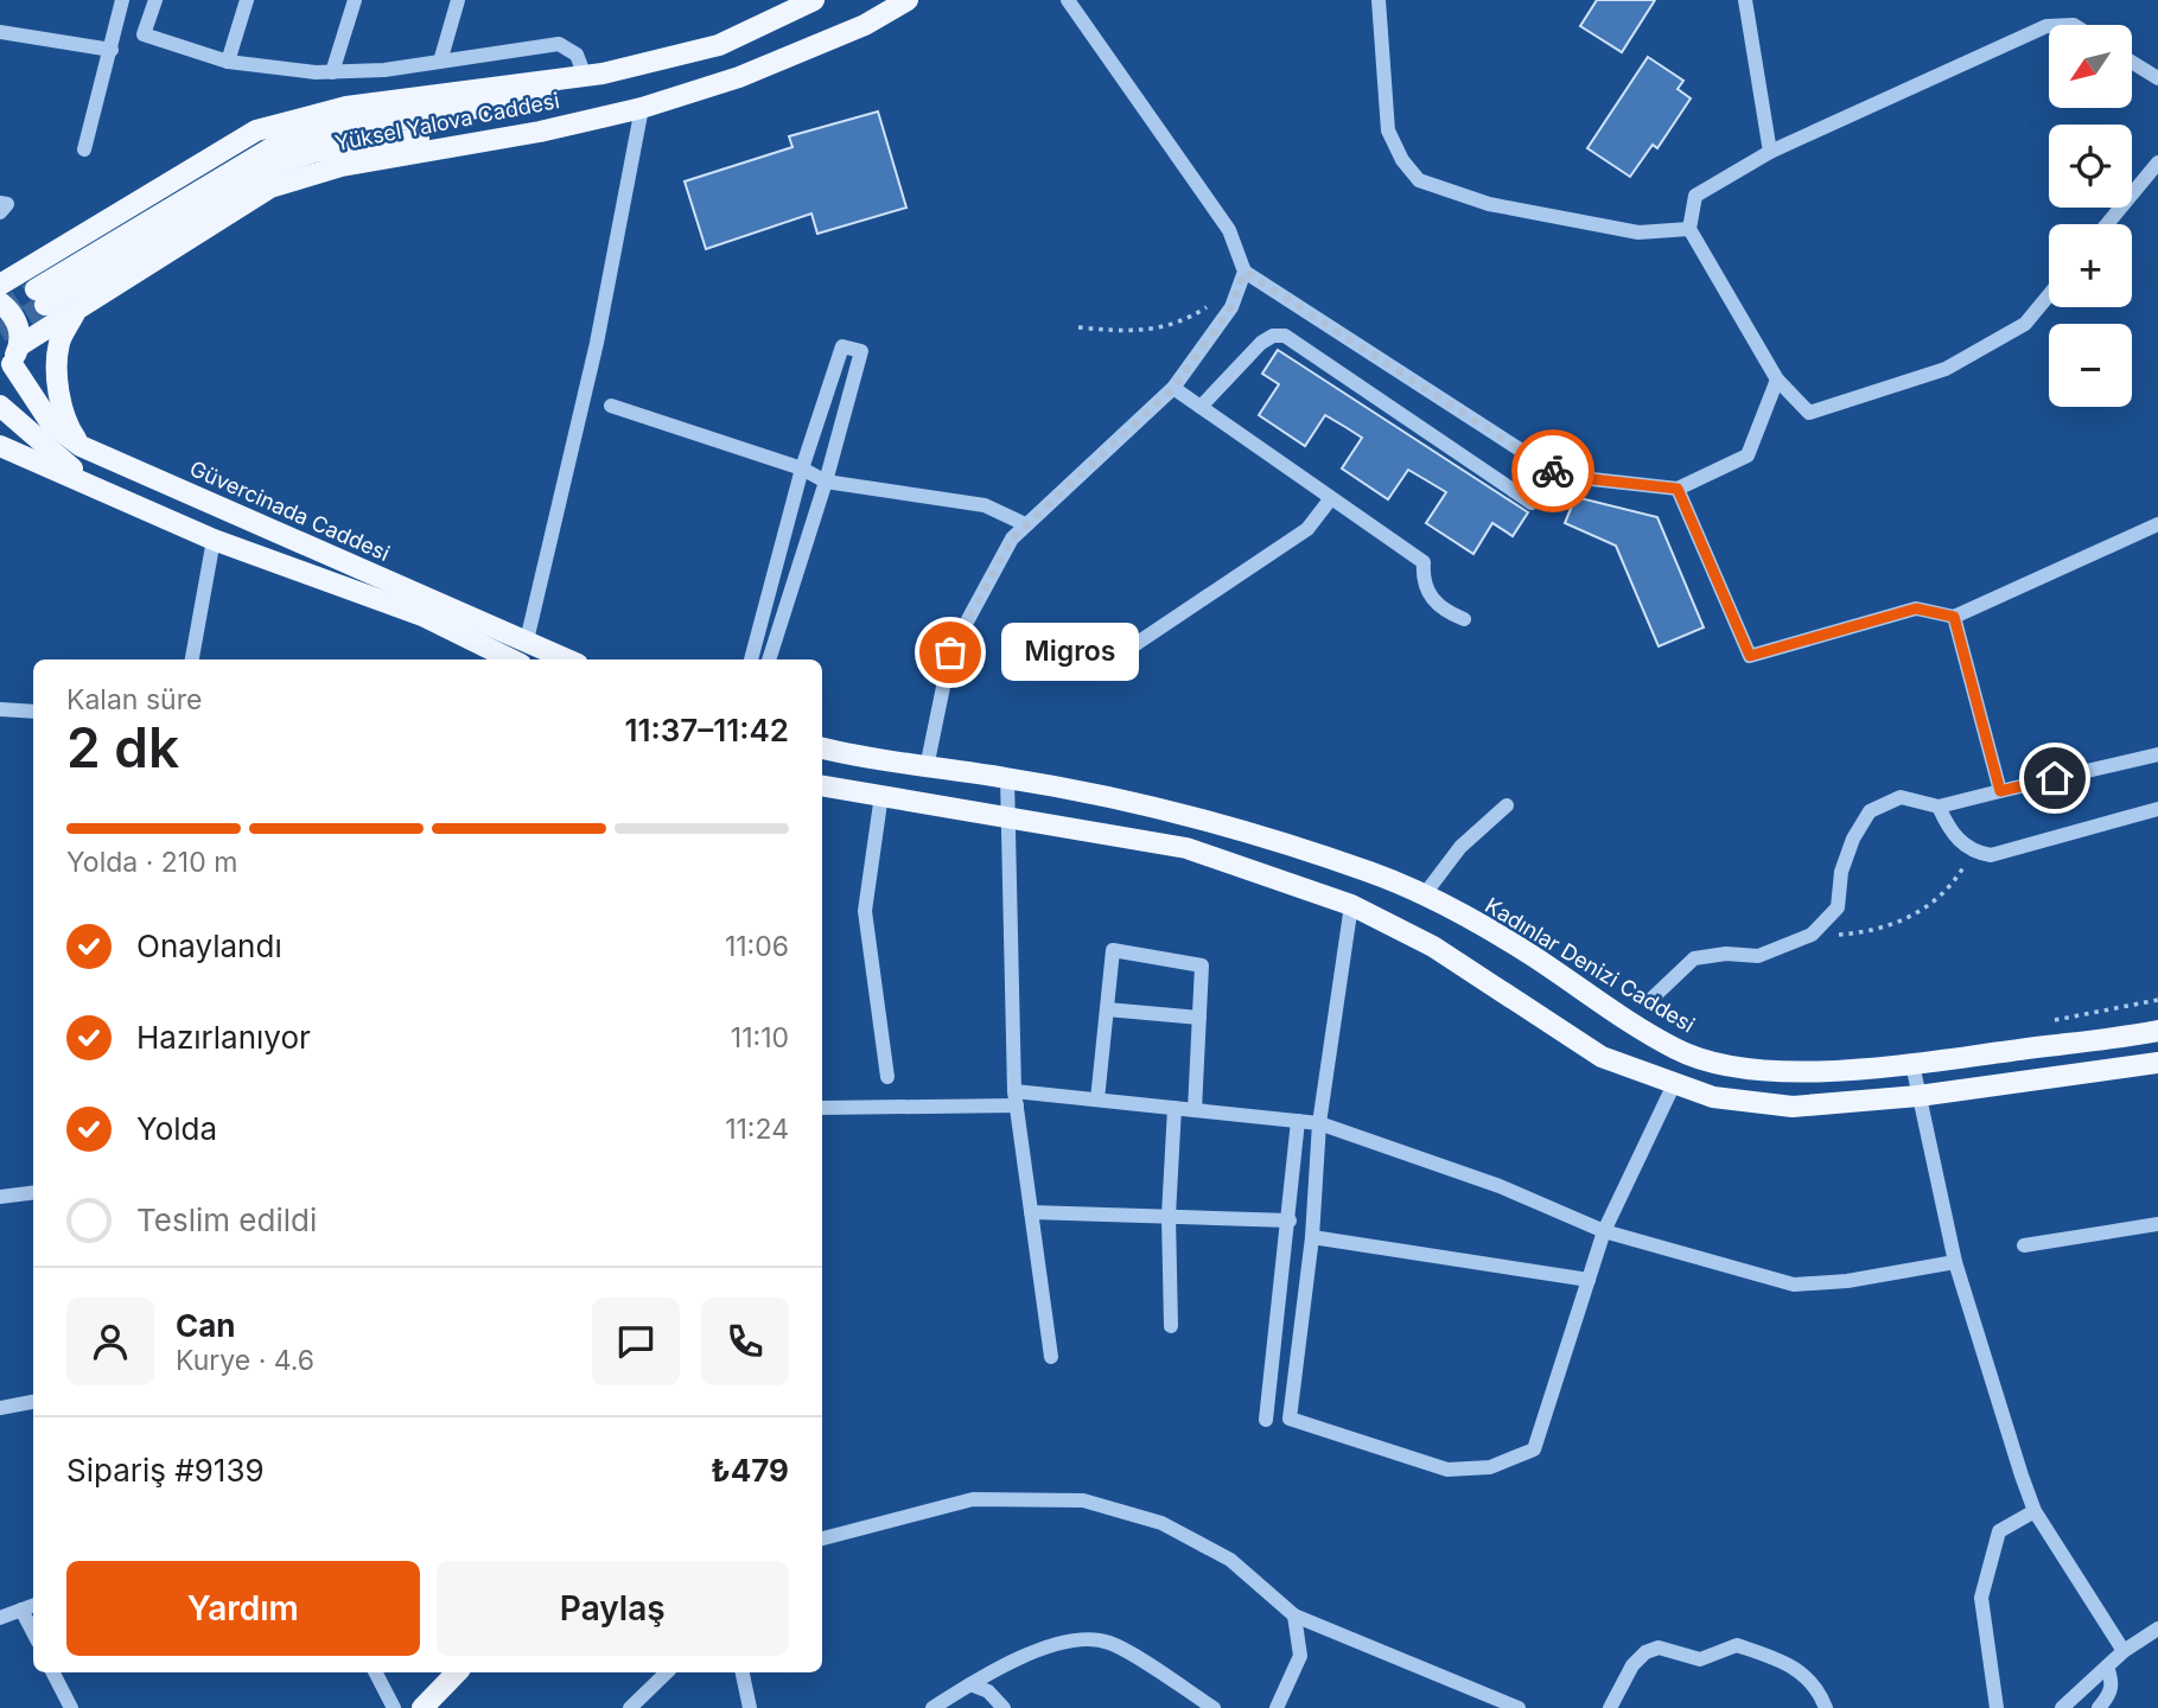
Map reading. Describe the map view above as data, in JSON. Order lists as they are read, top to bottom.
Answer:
{
  "streets": {
    "main road": ["Yüksel Yalova Caddesi", "Güvercinada Caddesi", "Kadınlar Denizi Caddesi"]
  },
  "crossings": [
    ["Yüksel Yalova Caddesi", "Güvercinada Caddesi"]
  ],
  "places": ["Migros"],
  "north": "bottom left",
  "page": {
    "map_buttons": ["+", "−"],
    "bubble": "Migros",
    "heading": ["2 dk", "Kalan süre", "11:37–11:42"],
    "panel": [
      "Can",
      "Kurye · 4.6",
      "Sipariş #9139",
      "₺479"
    ],
    "bar": "Yolda · 210 m",
    "list": [
      ["Onaylandı", "11:06"],
      ["Hazırlanıyor", "11:10"],
      ["Yolda", "11:24"],
      "Teslim edildi"
    ],
    "buttons": ["Yardım", "Paylaş"]
  }
}
